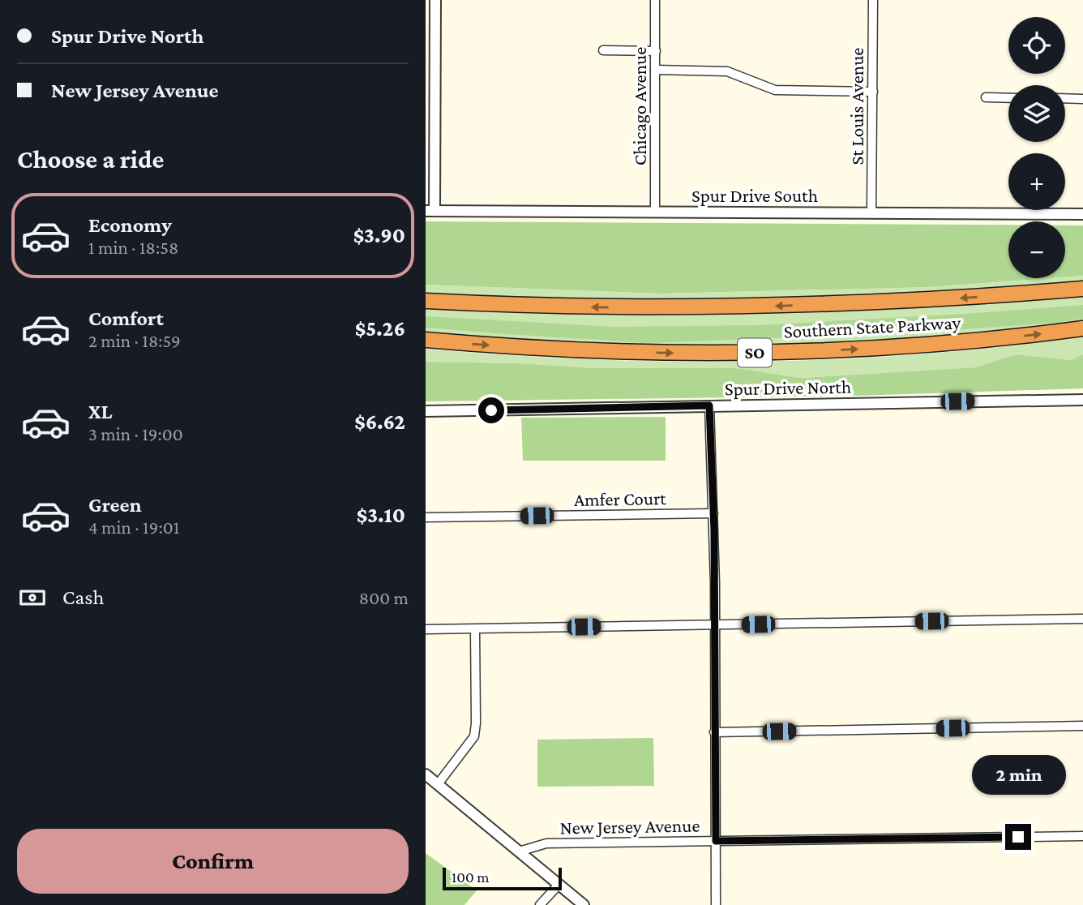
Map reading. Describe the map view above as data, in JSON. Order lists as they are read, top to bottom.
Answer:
{
  "streets": {
    "highway": ["Southern State Parkway", "SO"],
    "street": [
      "Chicago Avenue",
      "St Louis Avenue",
      "Spur Drive South",
      "Spur Drive North",
      "Amfer Court",
      "New Jersey Avenue"
    ]
  },
  "crossings": [
    ["Chicago Avenue", "Spur Drive South"],
    ["St Louis Avenue", "Spur Drive South"]
  ],
  "scale_bar": "100 m",
  "page": {
    "banner": ["Spur Drive North", "New Jersey Avenue"],
    "map_buttons": ["+", "−"],
    "heading": "Choose a ride",
    "list": [
      {
        "name": "Economy",
        "note": "1 min · 18:58",
        "value": "$3.90"
      },
      {
        "name": "Comfort",
        "note": "2 min · 18:59",
        "value": "$5.26"
      },
      {
        "name": "XL",
        "note": "3 min · 19:00",
        "value": "$6.62"
      },
      {
        "name": "Green",
        "note": "4 min · 19:01",
        "value": "$3.10"
      }
    ],
    "pay": ["Cash", "800 m"],
    "bubble": "2 min",
    "buttons": "Confirm",
    "scale": "100 m"
  }
}
